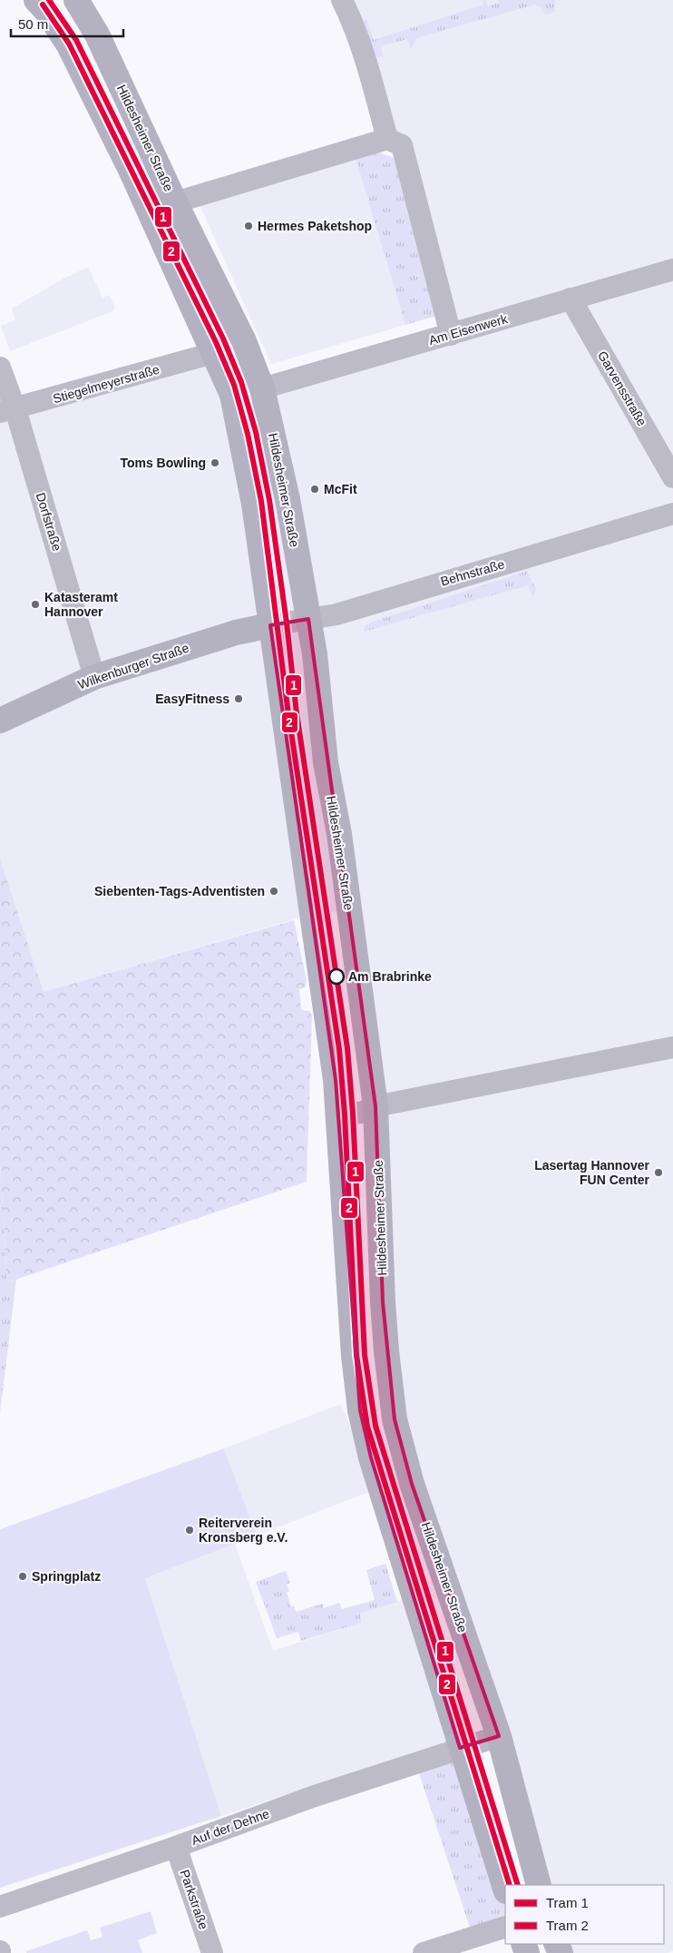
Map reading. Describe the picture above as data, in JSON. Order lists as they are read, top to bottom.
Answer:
{
  "streets": {
    "main road": ["Hildesheimer Straße", "Wilkenburger Straße"],
    "street": [
      "Am Eisenwerk",
      "Stiegelmeyerstraße",
      "Garvensstraße",
      "Dorfstraße",
      "Behnstraße",
      "Auf der Dehne",
      "Parkstraße"
    ]
  },
  "crossings": [
    ["Hildesheimer Straße", "Am Eisenwerk"],
    ["Hildesheimer Straße", "Behnstraße"],
    ["Am Eisenwerk", "Garvensstraße"],
    ["Stiegelmeyerstraße", "Dorfstraße"],
    ["Dorfstraße", "Wilkenburger Straße"],
    ["Behnstraße", "Wilkenburger Straße"],
    ["Auf der Dehne", "Parkstraße"]
  ],
  "places": [
    "Hermes Paketshop",
    "Toms Bowling",
    "McFit",
    "Katasteramt Hannover",
    "EasyFitness",
    "Siebenten-Tags-Adventisten",
    "Am Brabrinke",
    "Lasertag Hannover FUN Center",
    "Reiterverein Kronsberg e.V.",
    "Springplatz"
  ],
  "lines": ["tram line 1", "tram line 2"],
  "legend": ["Tram 1", "Tram 2"],
  "scale_bar": "50 m"
}
